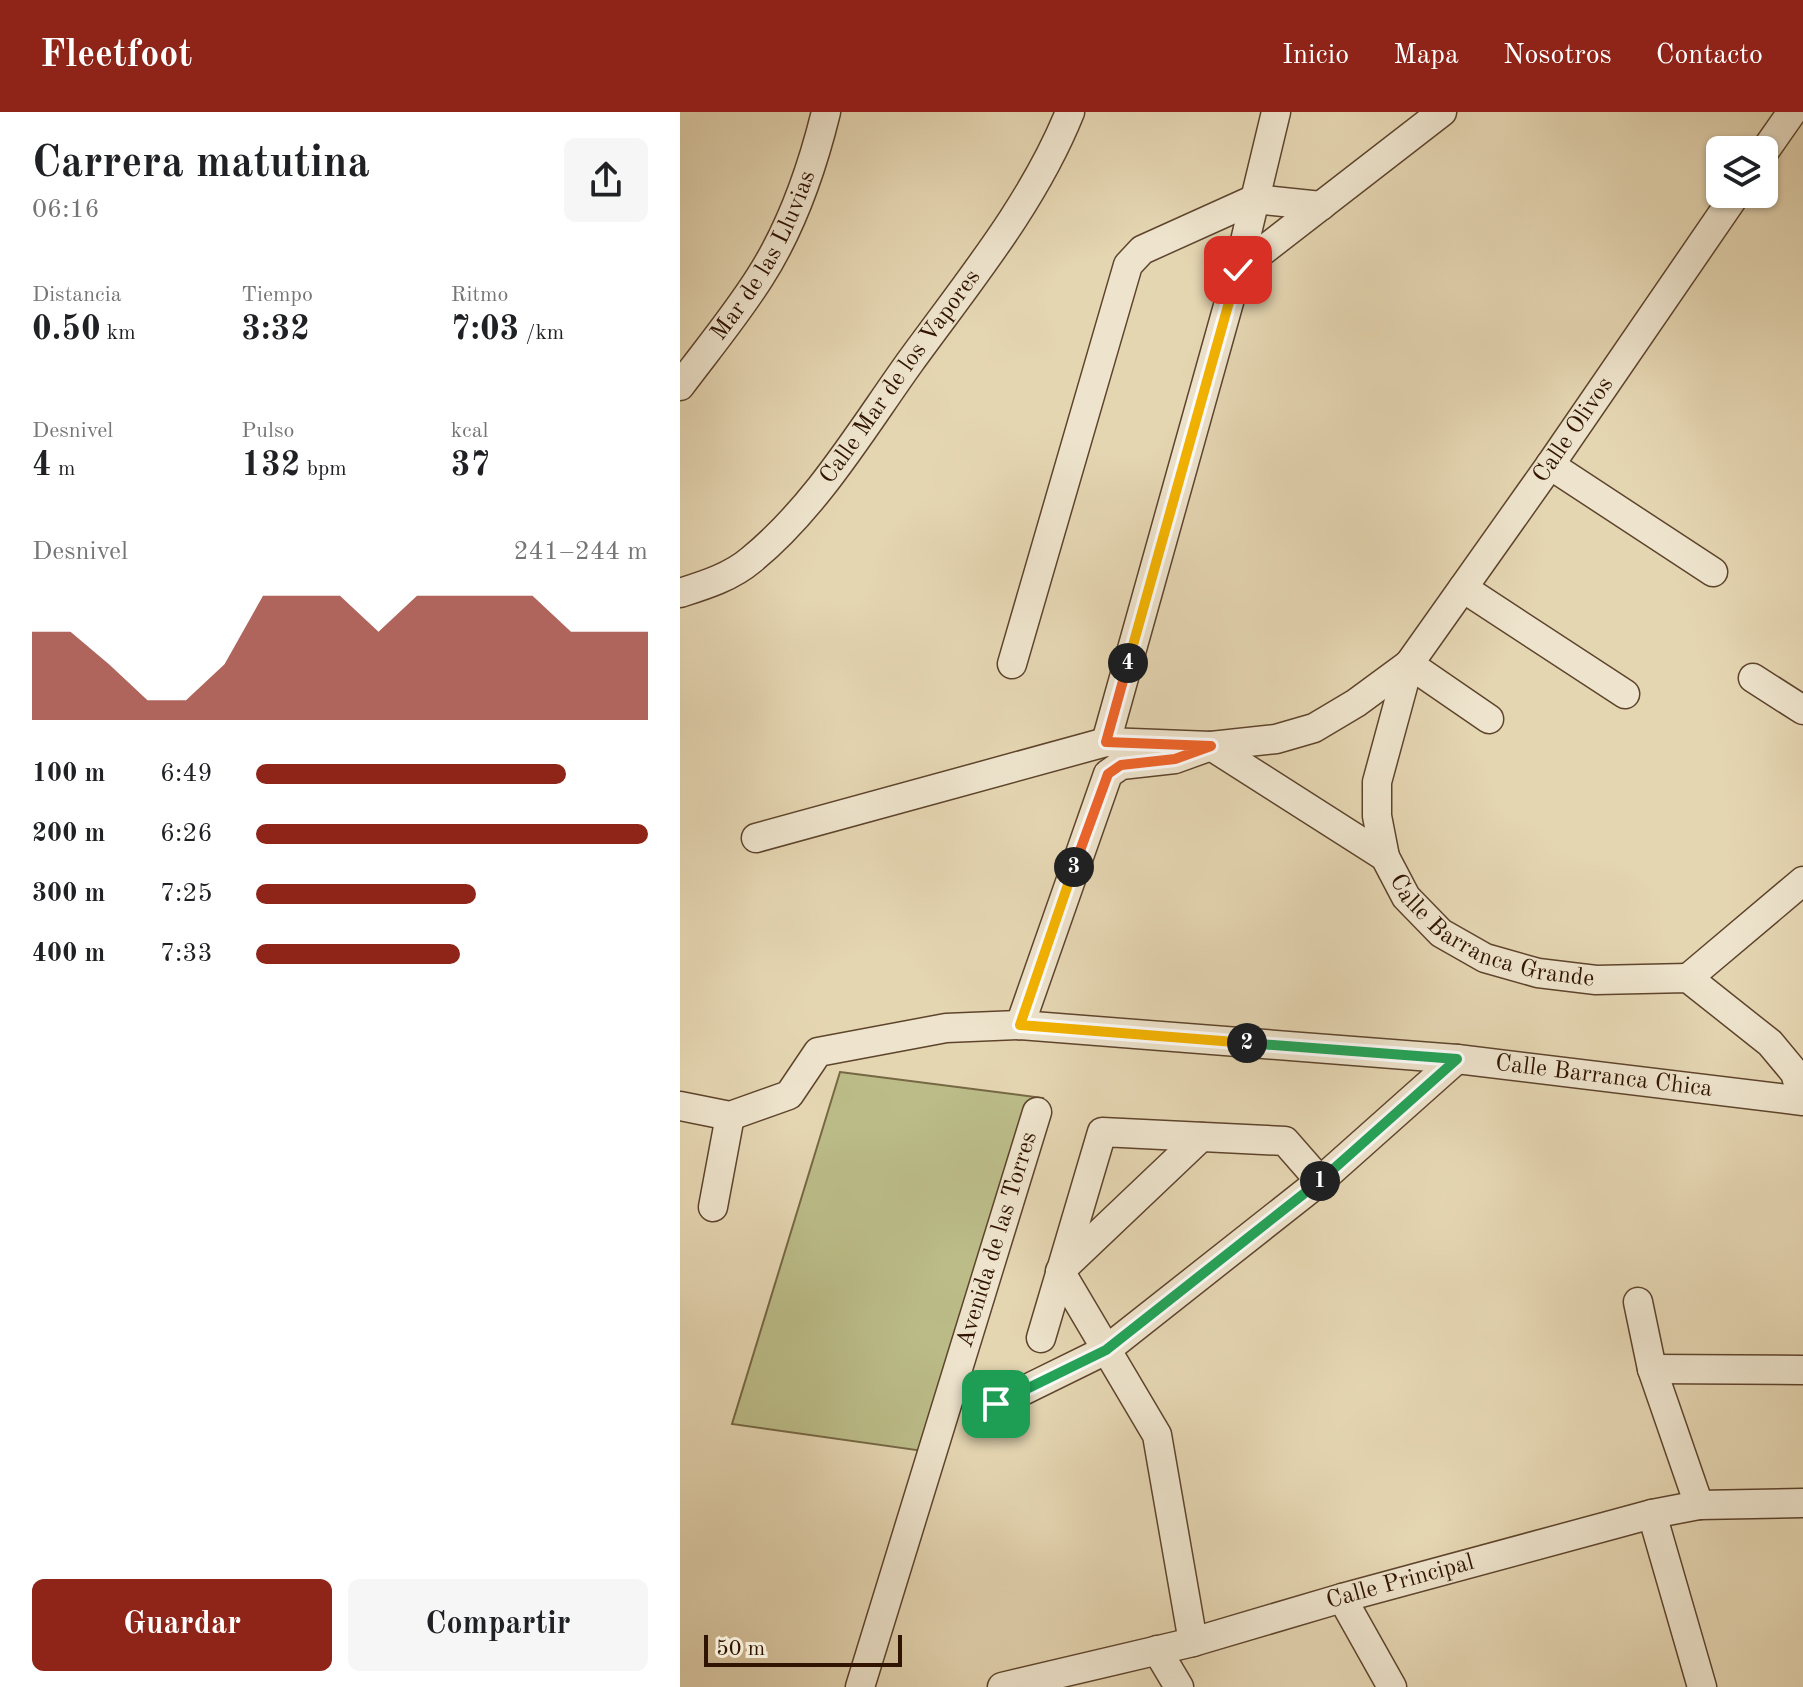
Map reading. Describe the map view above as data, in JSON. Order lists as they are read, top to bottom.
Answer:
{
  "streets": {
    "street": [
      "Mar de las Lluvias",
      "Calle Mar de los Vapores",
      "Calle Olivos",
      "Calle Barranca Grande",
      "Calle Barranca Chica",
      "Avenida de las Torres",
      "Calle Principal"
    ]
  },
  "crossings": [
    ["Calle Olivos", "Calle Barranca Grande"]
  ],
  "scale_bar": "50 m",
  "page": {
    "header": "Fleetfoot",
    "nav": [
      "Inicio",
      "Mapa",
      "Nosotros",
      "Contacto"
    ],
    "heading": ["Carrera matutina", "06:16"],
    "stats": [
      ["Distancia", "0.50 km"],
      ["Tiempo", "3:32"],
      ["Ritmo", "7:03 /km"],
      ["Desnivel", "4 m"],
      ["Pulso", "132 bpm"],
      ["kcal", "37"]
    ],
    "chart": ["Desnivel", "241–244 m"],
    "pins": [
      "4",
      "3",
      "2",
      "1"
    ],
    "list": [
      {
        "name": "100 m",
        "note": "6:49"
      },
      {
        "name": "200 m",
        "note": "6:26"
      },
      {
        "name": "300 m",
        "note": "7:25"
      },
      {
        "name": "400 m",
        "note": "7:33"
      }
    ],
    "buttons": ["Guardar", "Compartir"],
    "scale": "50 m"
  }
}
